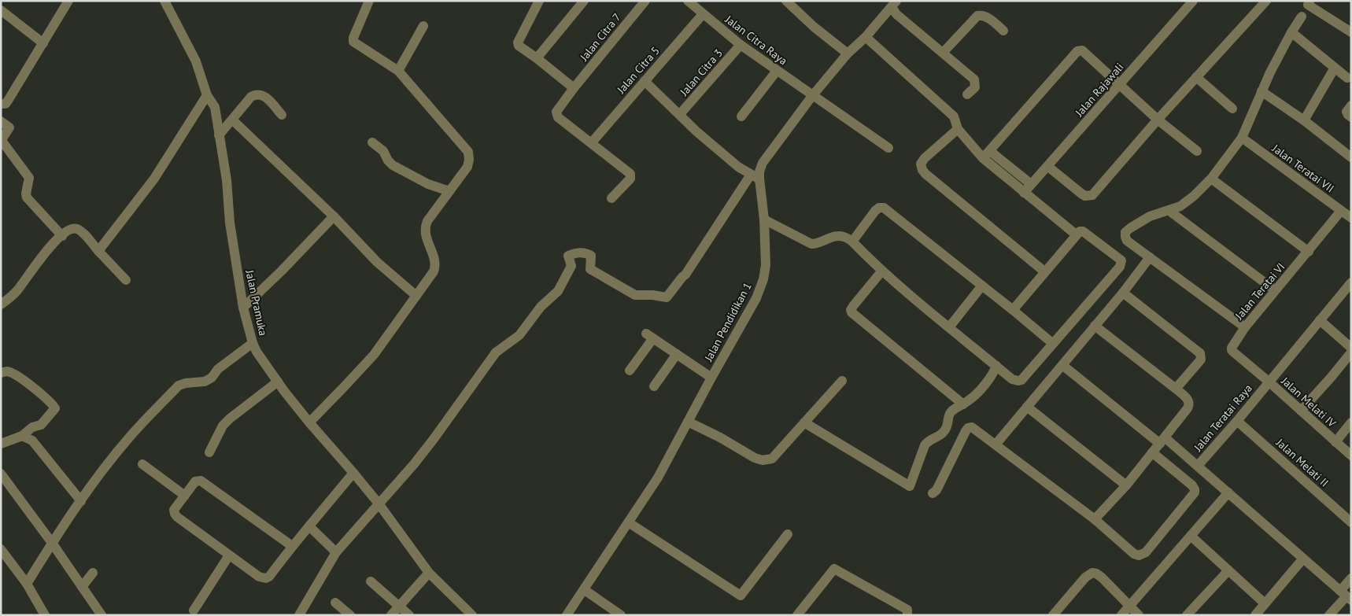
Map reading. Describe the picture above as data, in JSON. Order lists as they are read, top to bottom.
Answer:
{
  "streets": {
    "street": [
      "Jalan Citra 7",
      "Jalan Citra Raya",
      "Jalan Citra 5",
      "Jalan Citra 3",
      "Jalan Rajawali",
      "Jalan Teratai VII",
      "Jalan Teratai VI",
      "Jalan Pramuka",
      "Jalan Pendidikan 1",
      "Jalan Melati IV",
      "Jalan Teratai Raya",
      "Jalan Melati II"
    ]
  },
  "crossings": [
    ["Jalan Citra 7", "Jalan Citra 5"],
    ["Jalan Citra Raya", "Jalan Citra 5"],
    ["Jalan Citra Raya", "Jalan Citra 3"],
    ["Jalan Citra Raya", "Jalan Pendidikan 1"],
    ["Jalan Teratai VII", "Jalan Teratai VI"],
    ["Jalan Teratai VI", "Jalan Melati IV"],
    ["Jalan Teratai VI", "Jalan Teratai Raya"],
    ["Jalan Melati IV", "Jalan Teratai Raya"],
    ["Jalan Teratai Raya", "Jalan Melati II"]
  ]
}
